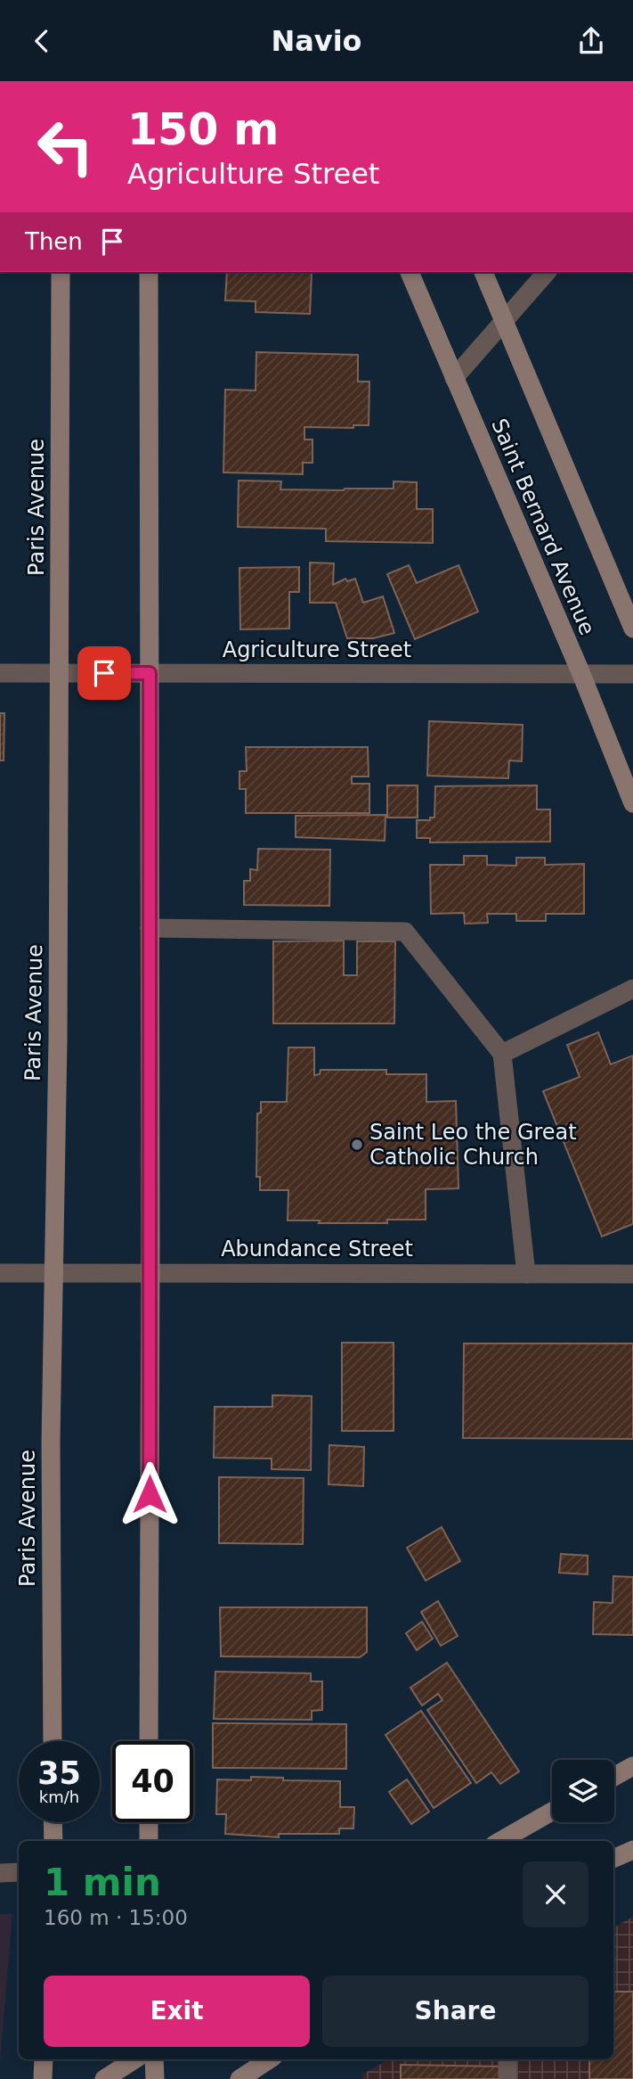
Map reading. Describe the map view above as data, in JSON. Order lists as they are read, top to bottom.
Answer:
{
  "streets": {
    "street": [
      "Paris Avenue",
      "Saint Bernard Avenue",
      "Agriculture Street",
      "Abundance Street"
    ]
  },
  "crossings": [
    ["Paris Avenue", "Agriculture Street"],
    ["Paris Avenue", "Abundance Street"],
    ["Saint Bernard Avenue", "Agriculture Street"]
  ],
  "places": ["Saint Leo the Great Catholic Church"],
  "page": {
    "header": "Navio",
    "turn": ["150 m", "Agriculture Street"],
    "then": "Then",
    "speed": "35 km/h",
    "limit": "40",
    "heading": ["1 min", "160 m · 15:00"],
    "buttons": ["Exit", "Share"]
  }
}
